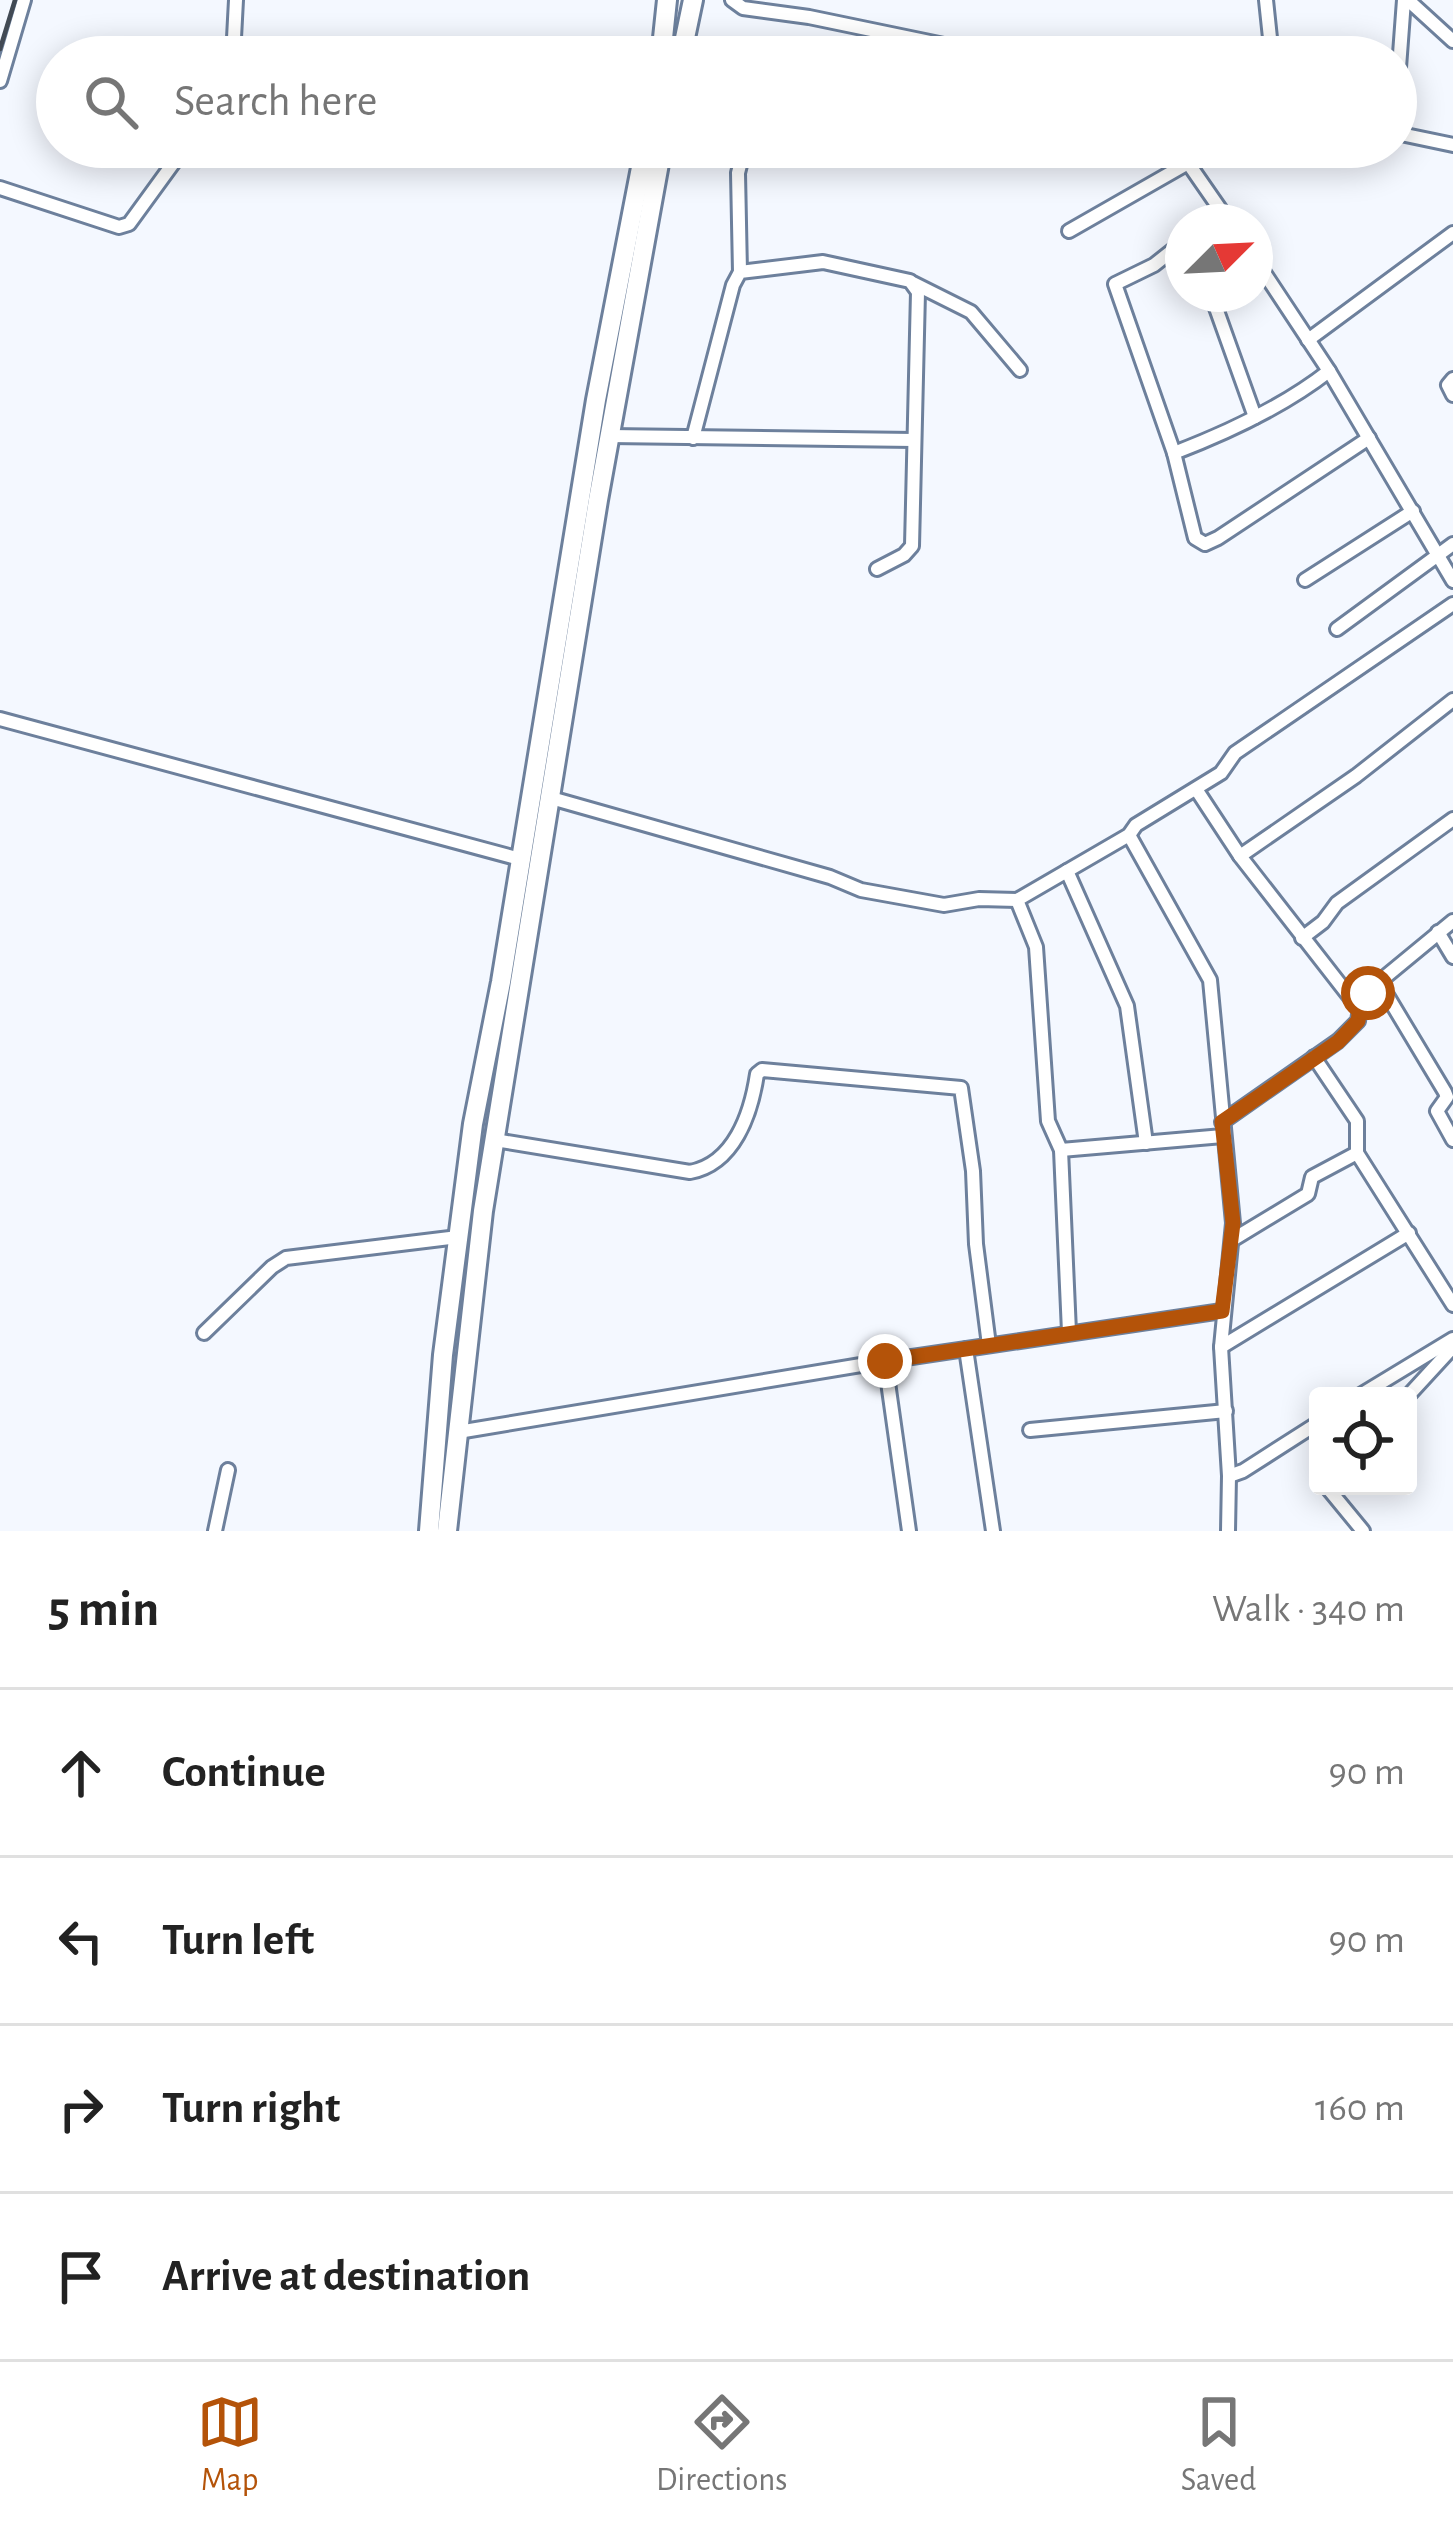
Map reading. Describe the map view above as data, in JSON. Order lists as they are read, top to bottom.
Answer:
{
  "north": "top right",
  "page": {
    "search": "Search here",
    "heading": ["5 min", "Walk · 340 m"],
    "list": [
      ["Continue", "90 m"],
      ["Turn left", "90 m"],
      ["Turn right", "160 m"],
      "Arrive at destination"
    ],
    "nav": ["Map", "Directions", "Saved"]
  }
}
